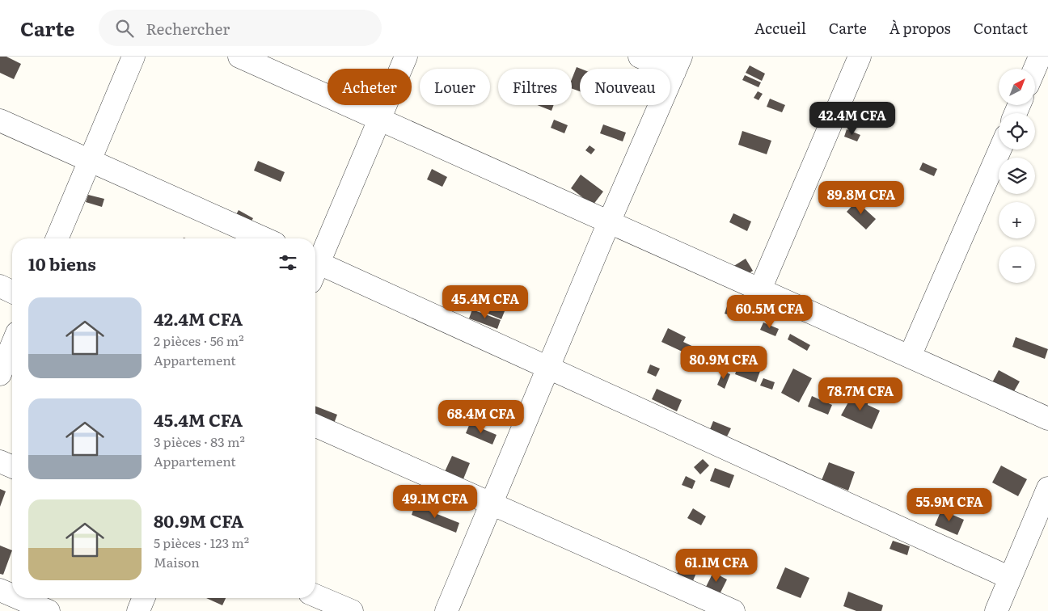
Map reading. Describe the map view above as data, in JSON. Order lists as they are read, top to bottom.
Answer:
{
  "north": "top right",
  "page": {
    "header": "Carte",
    "search": "Rechercher",
    "nav": [
      "Accueil",
      "Carte",
      "À propos",
      "Contact"
    ],
    "map_buttons": ["+", "−"],
    "chip": [
      "Acheter",
      "Louer",
      "Filtres",
      "Nouveau"
    ],
    "price": [
      "42.4M CFA",
      "89.8M CFA",
      "45.4M CFA",
      "60.5M CFA",
      "80.9M CFA",
      "78.7M CFA",
      "68.4M CFA",
      "49.1M CFA",
      "55.9M CFA",
      "61.1M CFA"
    ],
    "heading": "10 biens",
    "list": [
      {
        "name": "42.4M CFA",
        "note": "2 pièces · 56 m² · Appartement"
      },
      {
        "name": "45.4M CFA",
        "note": "3 pièces · 83 m² · Appartement"
      },
      {
        "name": "80.9M CFA",
        "note": "5 pièces · 123 m² · Maison"
      }
    ]
  }
}
